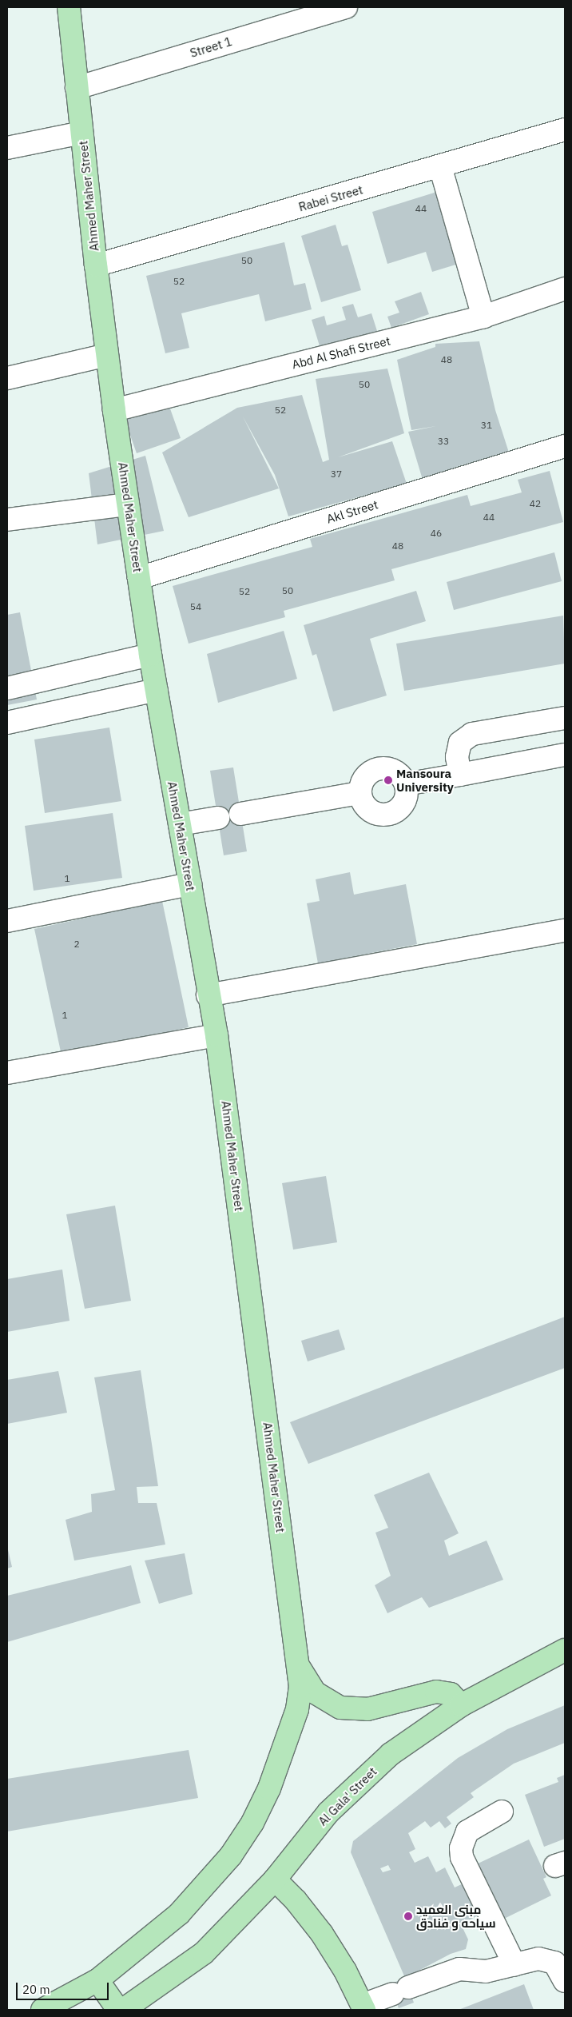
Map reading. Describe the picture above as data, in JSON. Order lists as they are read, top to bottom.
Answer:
{
  "streets": {
    "main road": ["Ahmed Maher Street", "Al Gala' Street"],
    "street": [
      "Street 1",
      "Rabei Street",
      "Abd Al Shafi Street",
      "Akl Street"
    ]
  },
  "crossings": [
    ["Street 1", "Ahmed Maher Street"],
    ["Ahmed Maher Street", "Rabei Street"],
    ["Ahmed Maher Street", "Abd Al Shafi Street"],
    ["Ahmed Maher Street", "Akl Street"],
    ["Ahmed Maher Street", "Al Gala' Street"]
  ],
  "places": ["Mansoura University", "مبنى العميد سياحه و فنادق"],
  "house_numbers": [
    "44",
    "50",
    "52",
    "48",
    "50",
    "52",
    "31",
    "33",
    "37",
    "42",
    "44",
    "46",
    "48",
    "50",
    "52",
    "54",
    "1",
    "2",
    "1"
  ],
  "scale_bar": "20 m"
}
